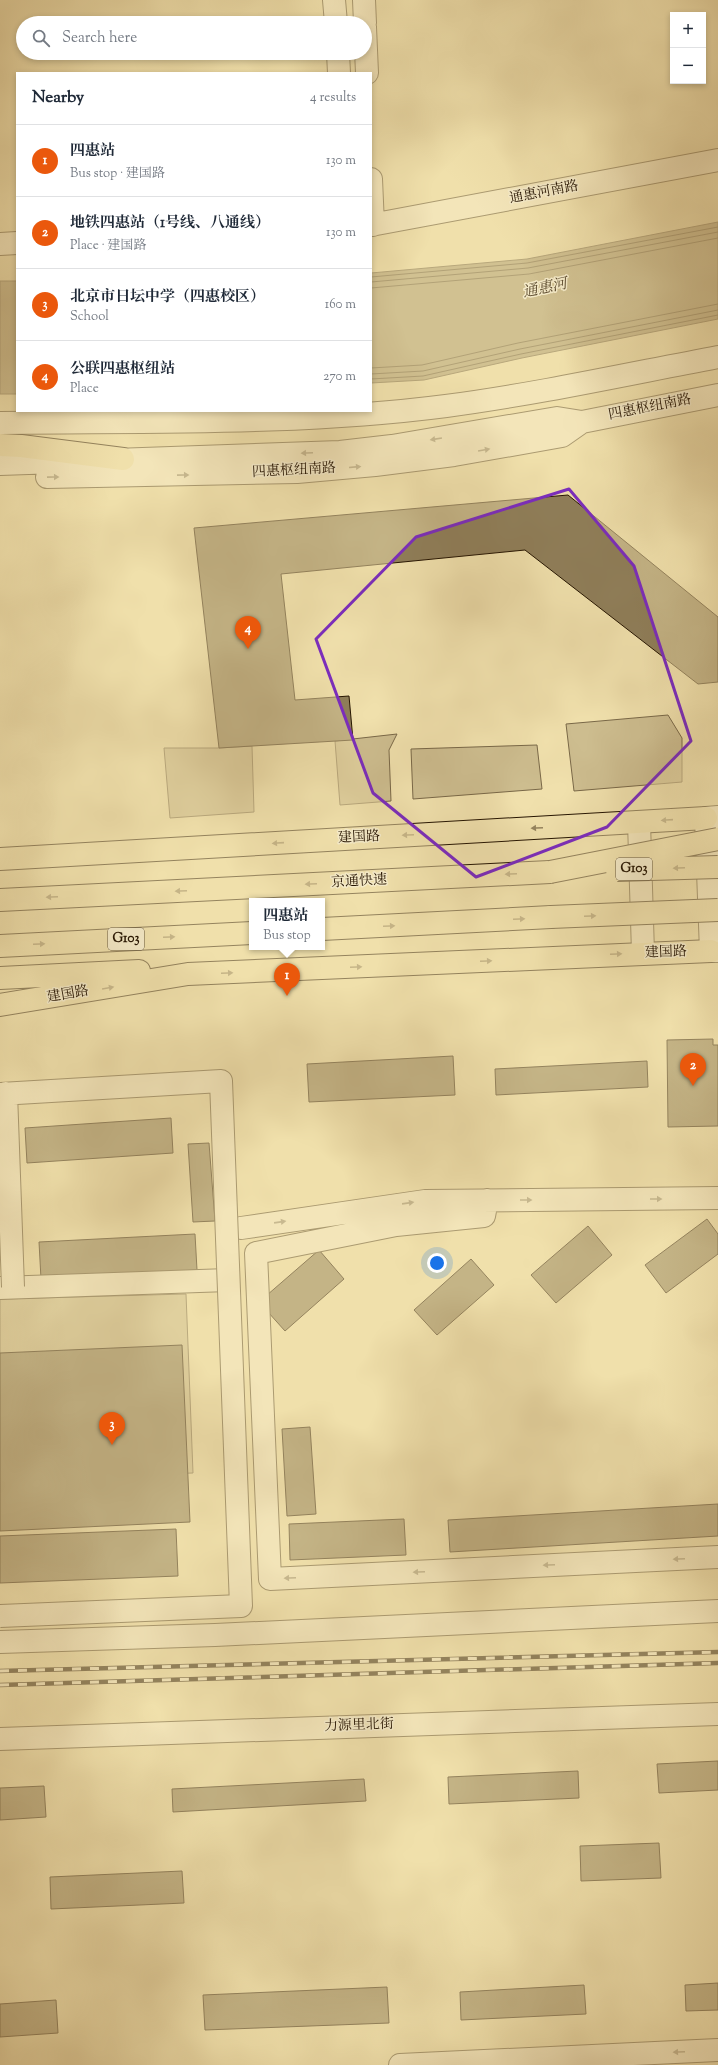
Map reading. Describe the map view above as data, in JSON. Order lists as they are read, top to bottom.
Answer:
{
  "streets": {
    "main road": ["建国路", "G103", "京通快速"],
    "street": ["通惠河南路", "四惠枢纽南路", "力源里北街"]
  },
  "water": ["通惠河"],
  "page": {
    "map_buttons": ["+", "−"],
    "search": "Search here",
    "heading": ["Nearby", "4 results"],
    "list": [
      {
        "mark": "1",
        "name": "四惠站",
        "note": "Bus stop · 建国路",
        "value": "130 m"
      },
      {
        "mark": "2",
        "name": "地铁四惠站（1号线、八通线）",
        "note": "Place · 建国路",
        "value": "130 m"
      },
      {
        "mark": "3",
        "name": "北京市日坛中学（四惠校区）",
        "note": "School",
        "value": "160 m"
      },
      {
        "mark": "4",
        "name": "公联四惠枢纽站",
        "note": "Place",
        "value": "270 m"
      }
    ],
    "pins": [
      "4",
      "1",
      "2",
      "3"
    ],
    "popup": ["四惠站", "Bus stop"]
  }
}
